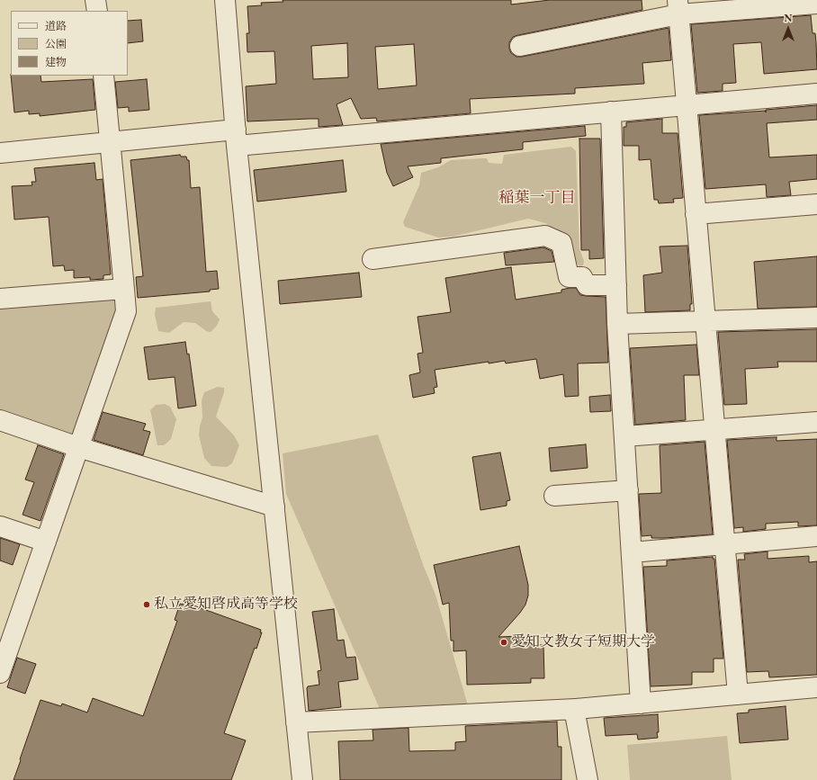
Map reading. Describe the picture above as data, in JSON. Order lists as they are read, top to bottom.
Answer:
{
  "districts": ["稲葉一丁目"],
  "places": ["私立愛知啓成高等学校", "愛知文教女子短期大学"],
  "legend": ["道路", "公園", "建物"],
  "north": "top"
}
